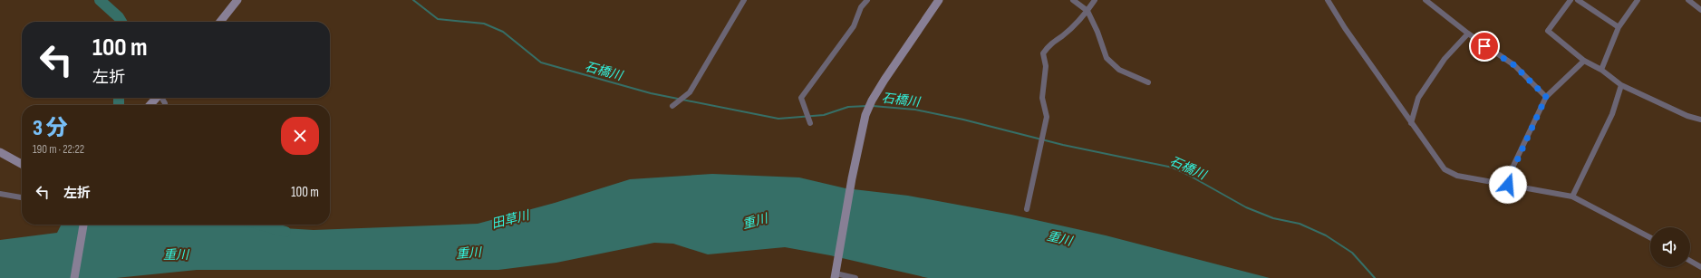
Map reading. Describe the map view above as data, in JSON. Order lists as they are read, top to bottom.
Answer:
{
  "water": ["石橋川", "田草川", "重川"],
  "page": {
    "turn": ["100 m", "左折"],
    "heading": ["3 分", "190 m · 22:22"],
    "list": [
      {
        "name": "左折",
        "value": "100 m"
      }
    ]
  }
}
